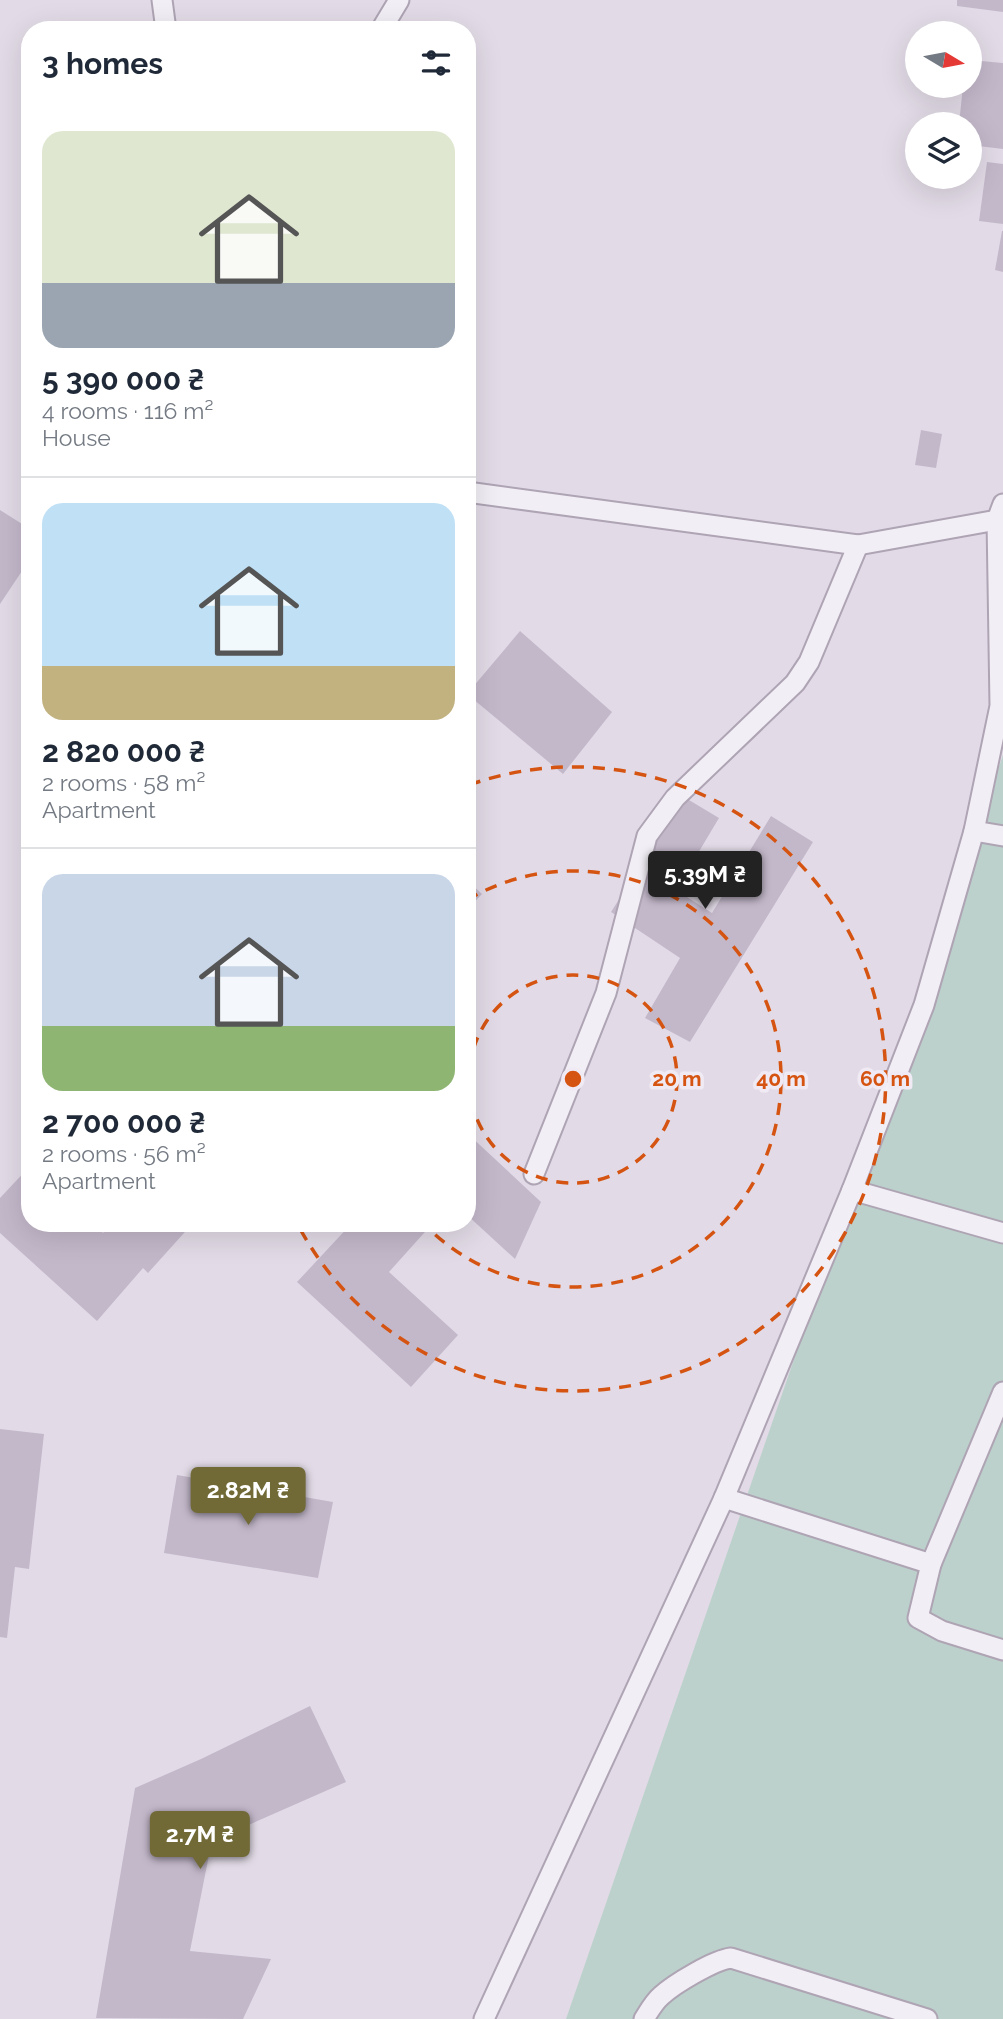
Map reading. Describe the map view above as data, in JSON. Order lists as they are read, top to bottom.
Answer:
{
  "north": "right",
  "page": {
    "heading": "3 homes",
    "list": [
      {
        "name": "5 390 000 ₴",
        "note": "4 rooms · 116 m² · House"
      },
      {
        "name": "2 820 000 ₴",
        "note": "2 rooms · 58 m² · Apartment"
      },
      {
        "name": "2 700 000 ₴",
        "note": "2 rooms · 56 m² · Apartment"
      }
    ],
    "price": ["5.39M ₴", "2.82M ₴", "2.7M ₴"]
  },
  "rings": ["20 m", "40 m", "60 m"]
}
